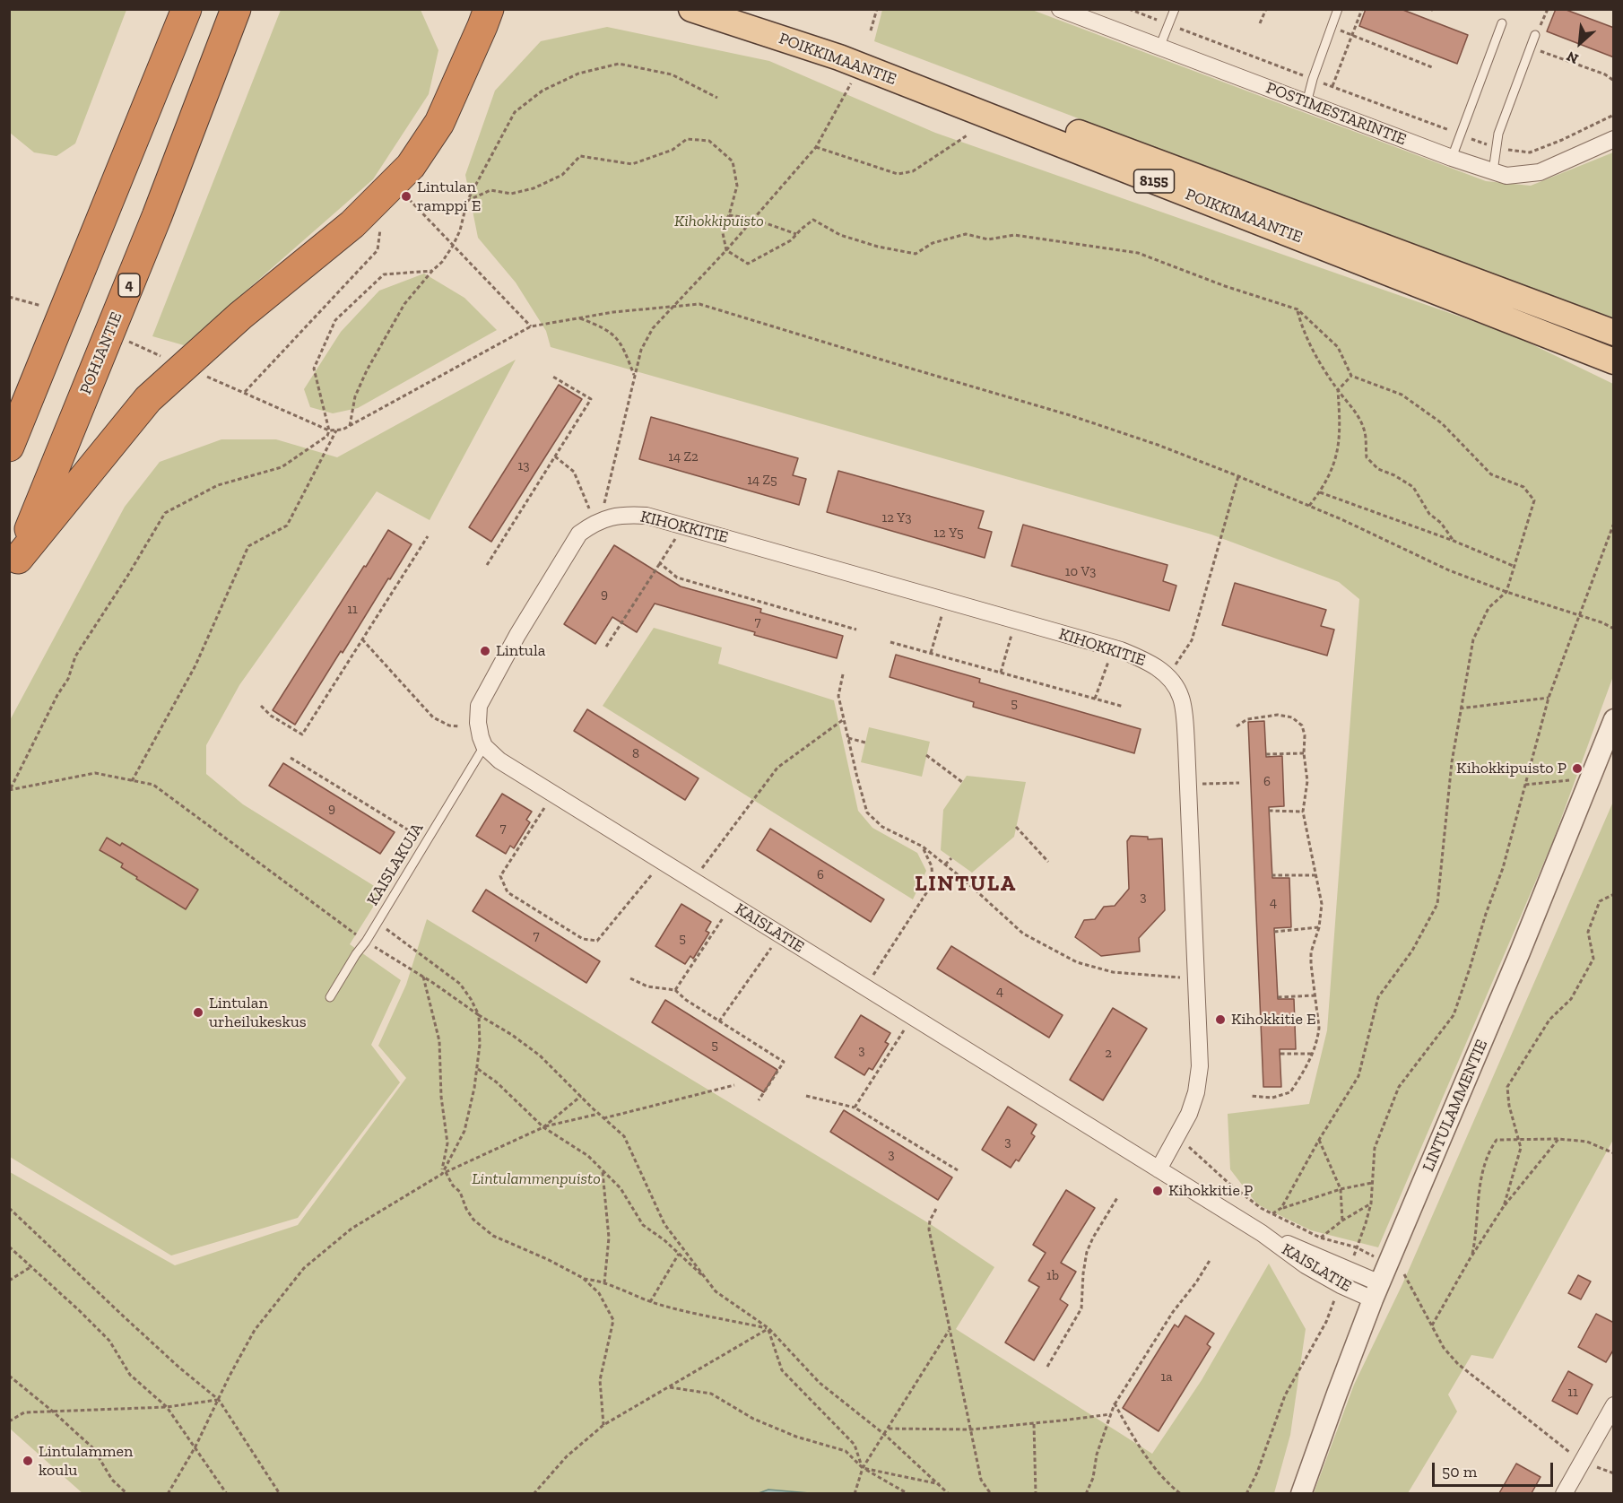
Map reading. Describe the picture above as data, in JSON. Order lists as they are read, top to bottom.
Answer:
{
  "streets": {
    "highway": ["4", "POHJANTIE"],
    "main road": ["POIKKIMAANTIE", "8155"],
    "street": [
      "POSTIMESTARINTIE",
      "KIHOKKITIE",
      "KAISLATIE",
      "LINTULAMMENTIE"
    ],
    "lane": ["KAISLAKUJA"]
  },
  "crossings": [
    ["KIHOKKITIE", "KAISLAKUJA"],
    ["KIHOKKITIE", "KAISLATIE"],
    ["KAISLAKUJA", "KAISLATIE"],
    ["KAISLATIE", "LINTULAMMENTIE"]
  ],
  "districts": ["LINTULA"],
  "parks": ["Kihokkipuisto", "Lintulammenpuisto"],
  "places": [
    "Lintulan ramppi E",
    "Lintula",
    "Kihokkipuisto P",
    "Lintulan urheilukeskus",
    "Kihokkitie E",
    "Kihokkitie P",
    "Lintulammen koulu"
  ],
  "house_numbers": [
    "14 Z2",
    "13",
    "14 Z5",
    "12 Y3",
    "12 Y5",
    "10 V3",
    "9",
    "11",
    "7",
    "5",
    "8",
    "6",
    "9",
    "7",
    "6",
    "3",
    "4",
    "7",
    "5",
    "4",
    "5",
    "3",
    "2",
    "3",
    "3",
    "1b",
    "1a",
    "11"
  ],
  "scale_bar": "50 m",
  "north": "bottom left"
}
